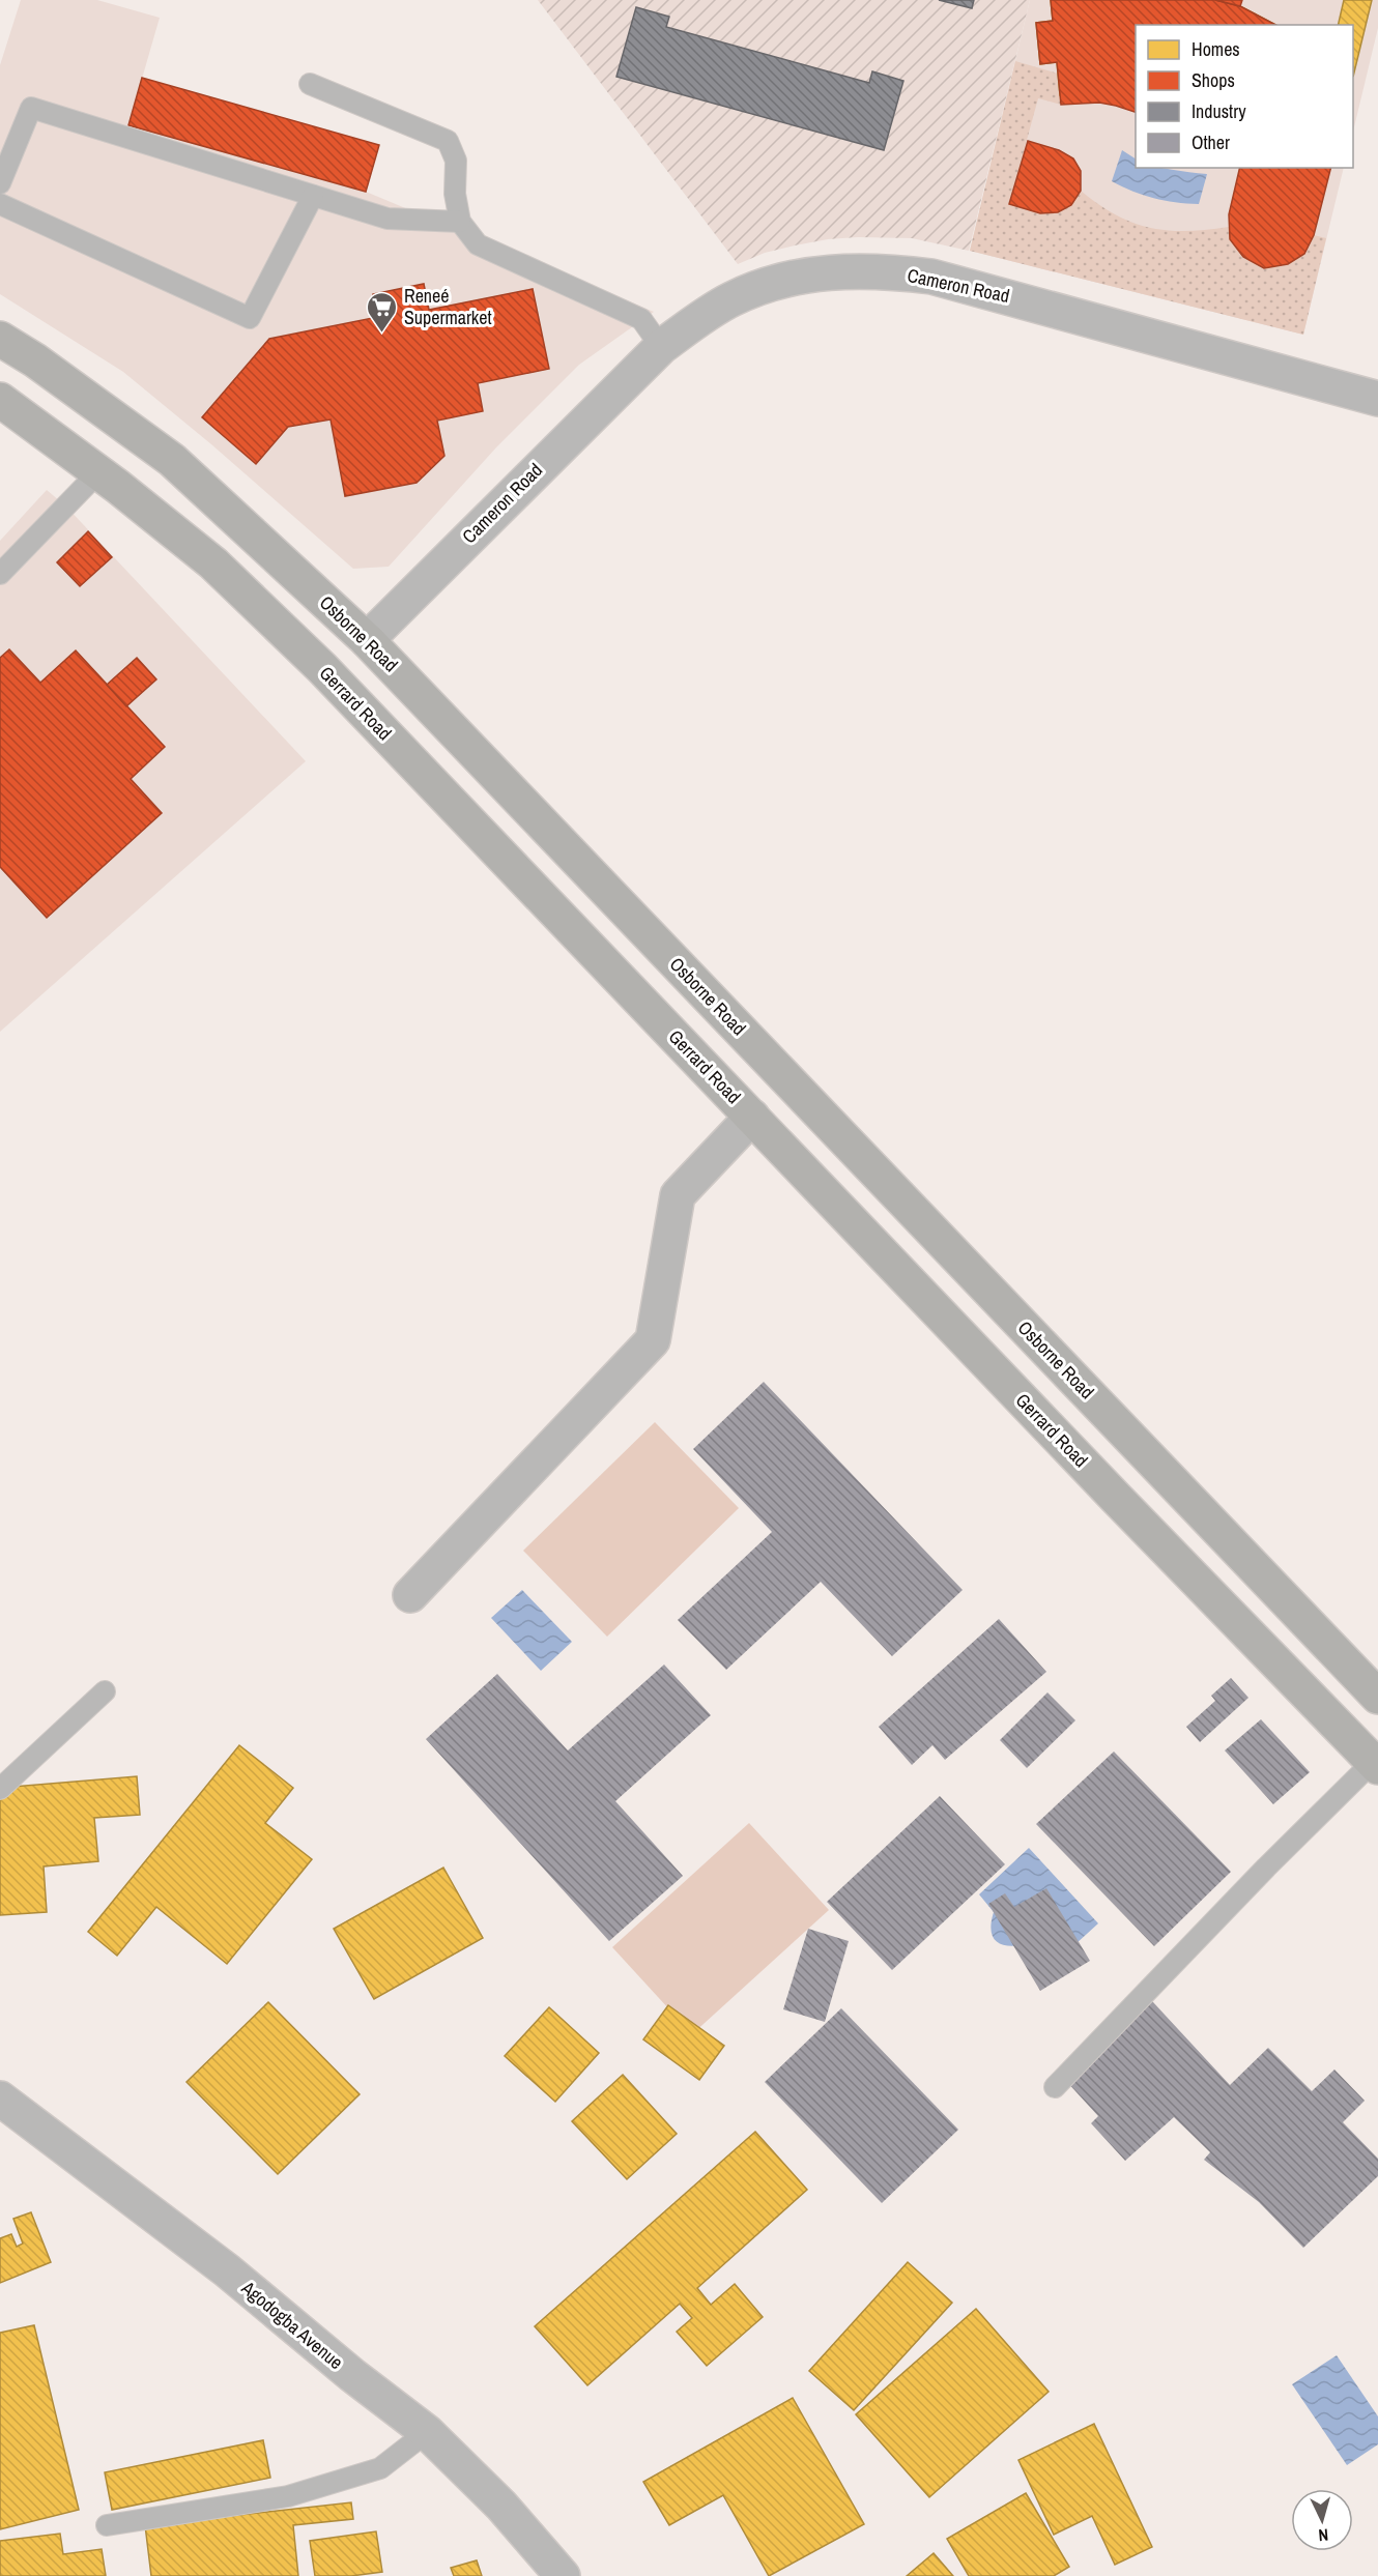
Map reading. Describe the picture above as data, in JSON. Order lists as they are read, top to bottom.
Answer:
{
  "streets": {
    "main road": ["Osborne Road", "Gerrard Road"],
    "street": ["Cameron Road", "Agodogba Avenue"]
  },
  "crossings": [
    ["Cameron Road", "Osborne Road"]
  ],
  "places": {
    "supermarket": ["Reneé Supermarket"]
  },
  "legend": [
    "Homes",
    "Shops",
    "Industry",
    "Other"
  ],
  "north": "bottom"
}
